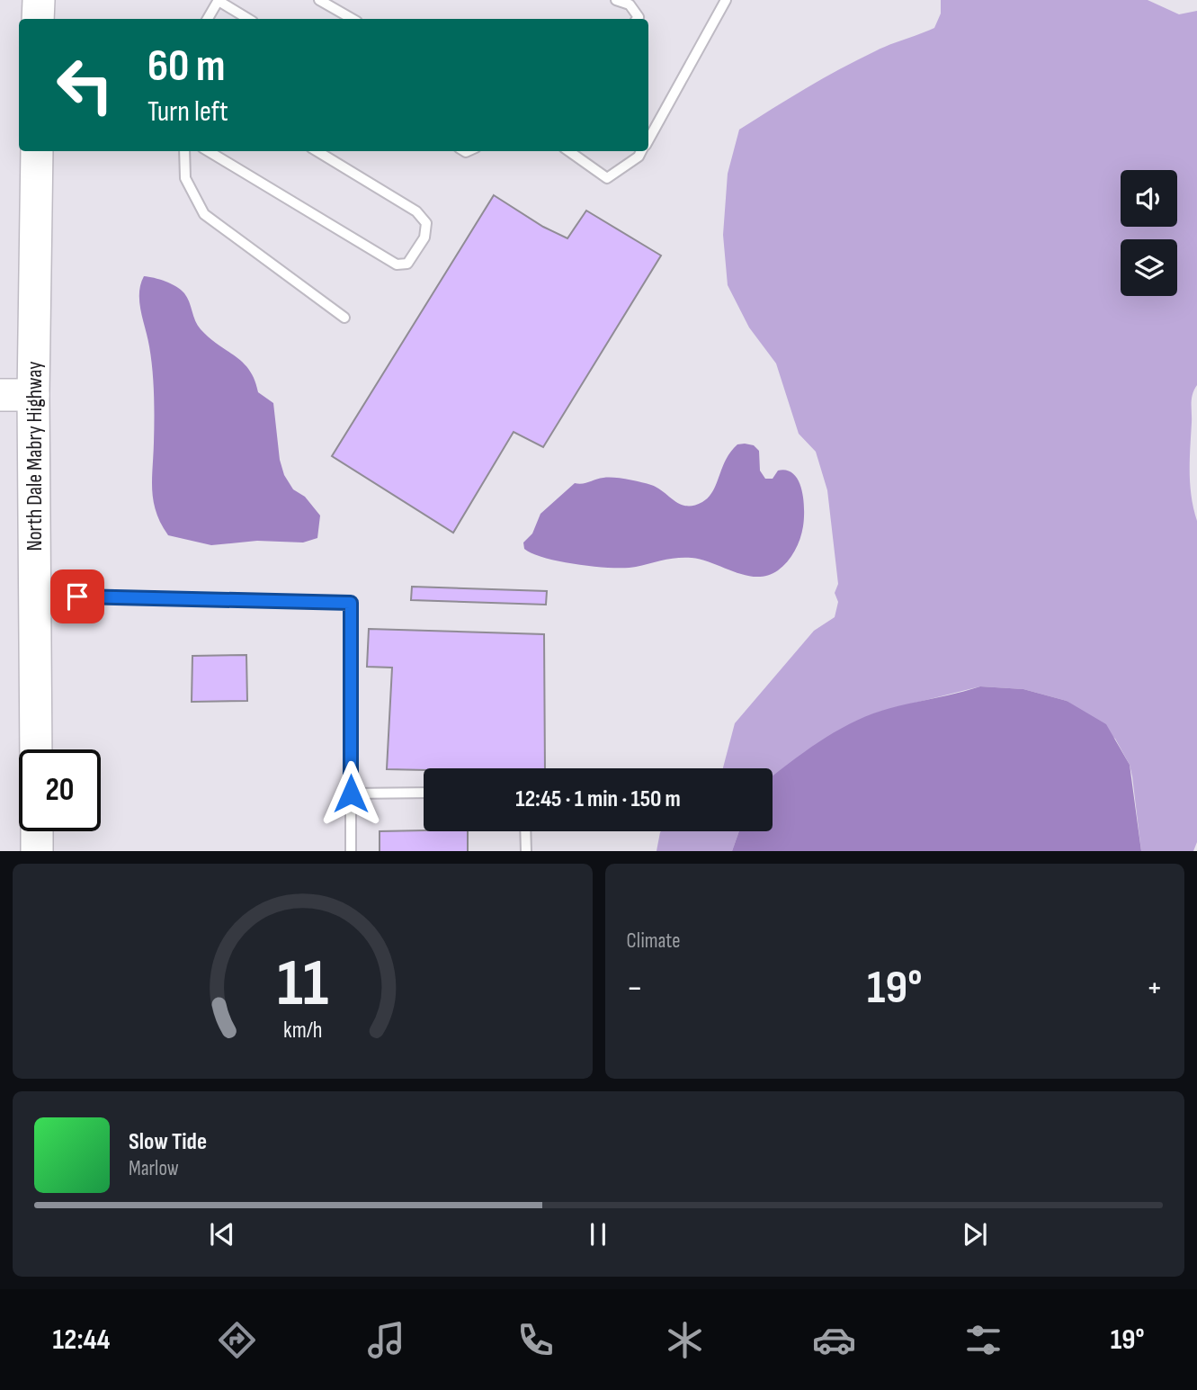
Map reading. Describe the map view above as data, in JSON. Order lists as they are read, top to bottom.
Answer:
{
  "streets": {
    "main road": ["North Dale Mabry Highway"]
  },
  "page": {
    "turn": ["60 m", "Turn left"],
    "limit": "20",
    "trip": "12:45 · 1 min · 150 m",
    "tile": "Climate",
    "heat": ["−", "19°", "+"],
    "song": ["Slow Tide", "Marlow"],
    "tabs": ["12:44", "19°"],
    "gauge": ["11", "km/h"]
  }
}
